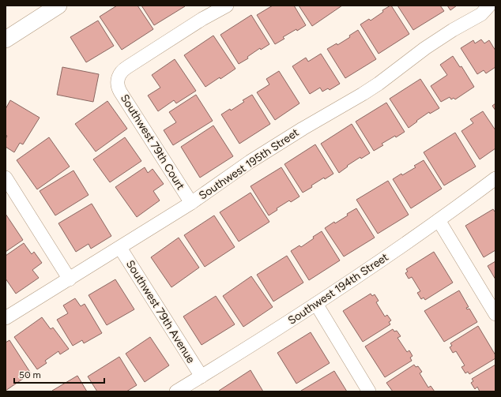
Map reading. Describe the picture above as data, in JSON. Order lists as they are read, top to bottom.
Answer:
{
  "streets": {
    "street": [
      "Southwest 79th Court",
      "Southwest 195th Street",
      "Southwest 194th Street",
      "Southwest 79th Avenue"
    ]
  },
  "crossings": [
    ["Southwest 79th Court", "Southwest 195th Street"],
    ["Southwest 195th Street", "Southwest 79th Avenue"],
    ["Southwest 194th Street", "Southwest 79th Avenue"]
  ],
  "scale_bar": "50 m"
}
